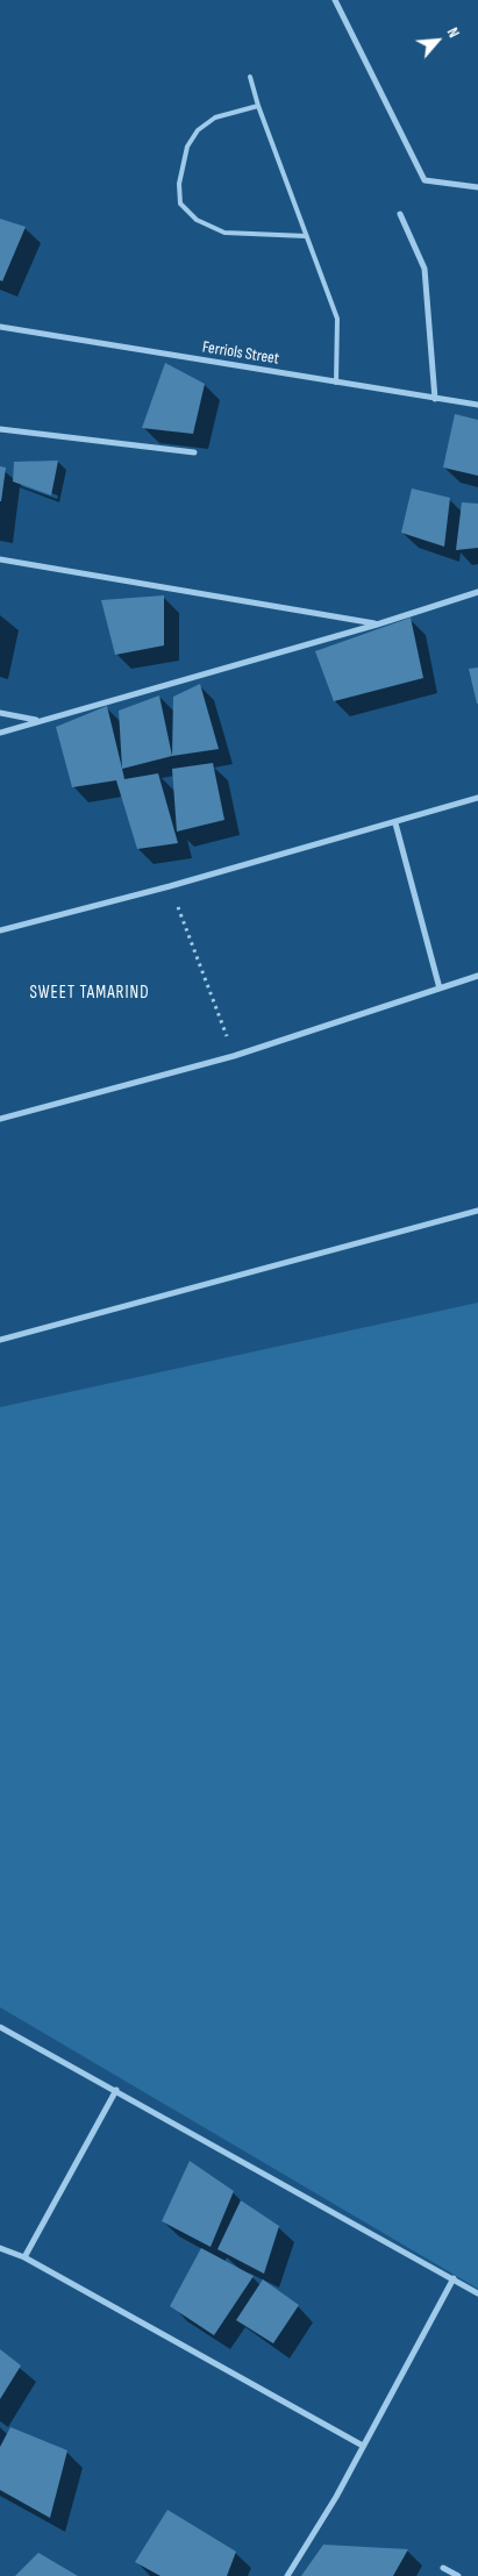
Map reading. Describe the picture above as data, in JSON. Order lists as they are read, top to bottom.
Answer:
{
  "streets": {
    "street": ["Ferriols Street"]
  },
  "districts": ["SWEET TAMARIND"],
  "north": "top right"
}
